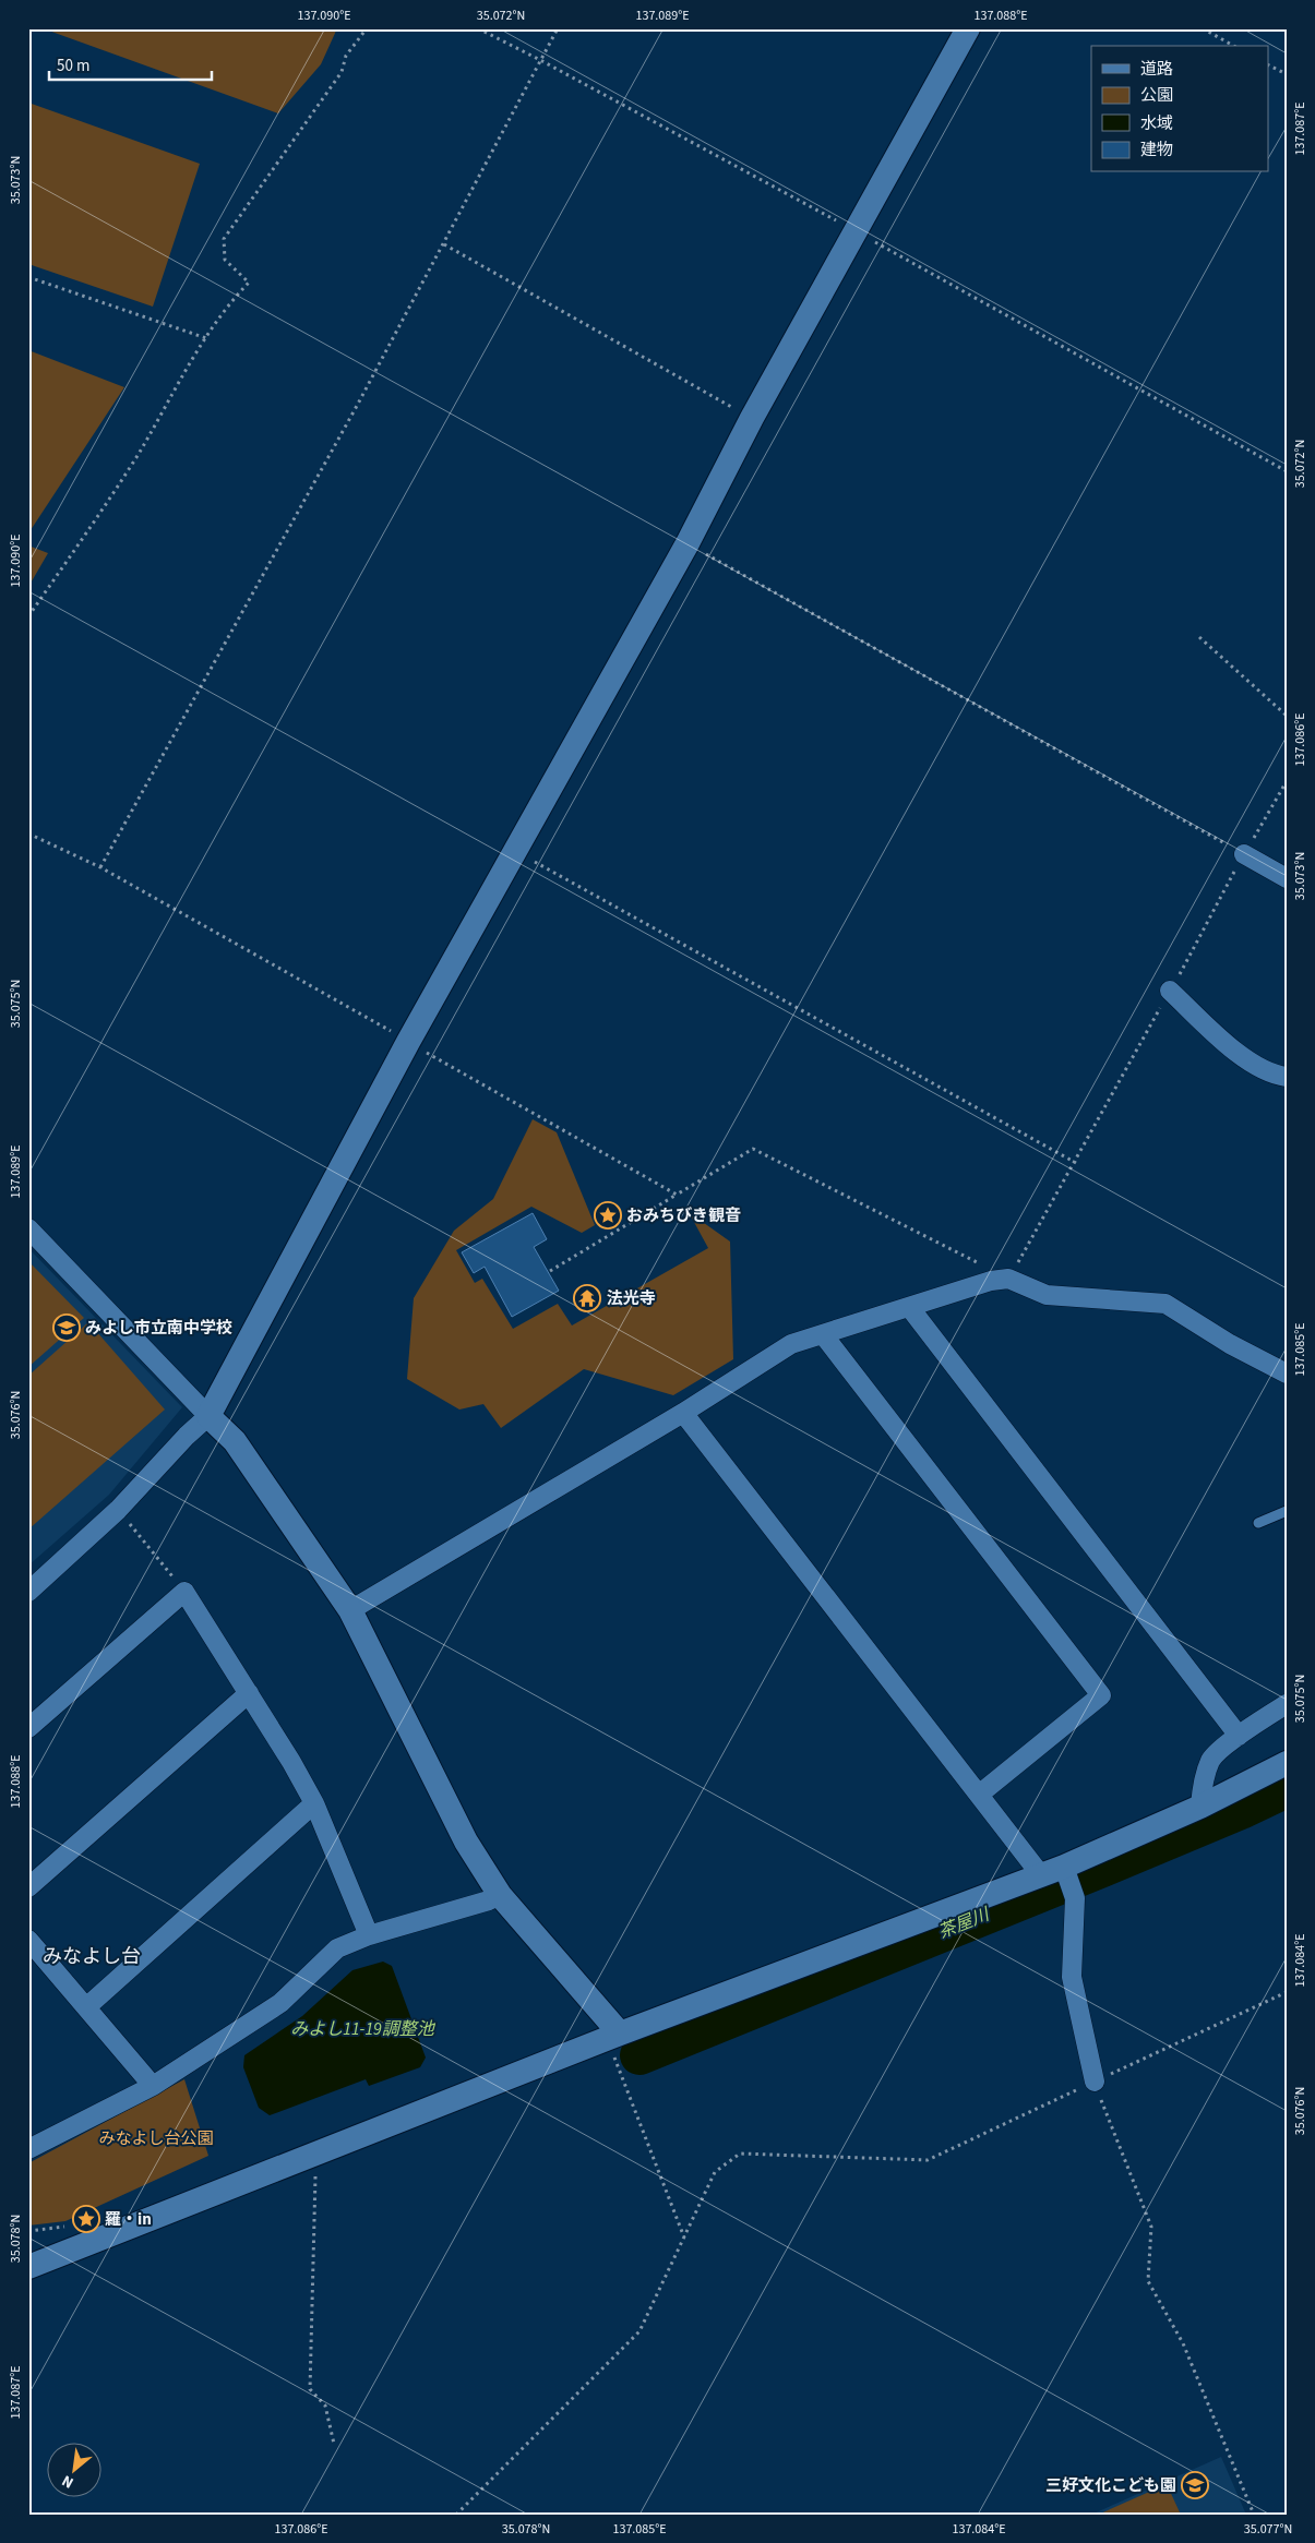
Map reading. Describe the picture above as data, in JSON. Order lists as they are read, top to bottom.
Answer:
{
  "districts": ["みなよし台"],
  "water": ["茶屋川", "みよし11-19調整池"],
  "parks": ["みなよし台公園"],
  "places": {
    "place": ["おみちびき観音", "羅・in"],
    "temple": ["法光寺"],
    "school or university": ["みよし市立南中学校", "三好文化こども園"]
  },
  "legend": [
    "道路",
    "公園",
    "水域",
    "建物"
  ],
  "scale_bar": "50 m",
  "north": "bottom left",
  "coordinates": [
    "137.090°E",
    "35.072°N",
    "137.089°E",
    "137.088°E",
    "137.087°E",
    "35.073°N",
    "137.086°E",
    "35.075°N",
    "137.085°E",
    "35.076°N",
    "137.084°E",
    "35.078°N",
    "35.077°N"
  ]
}
